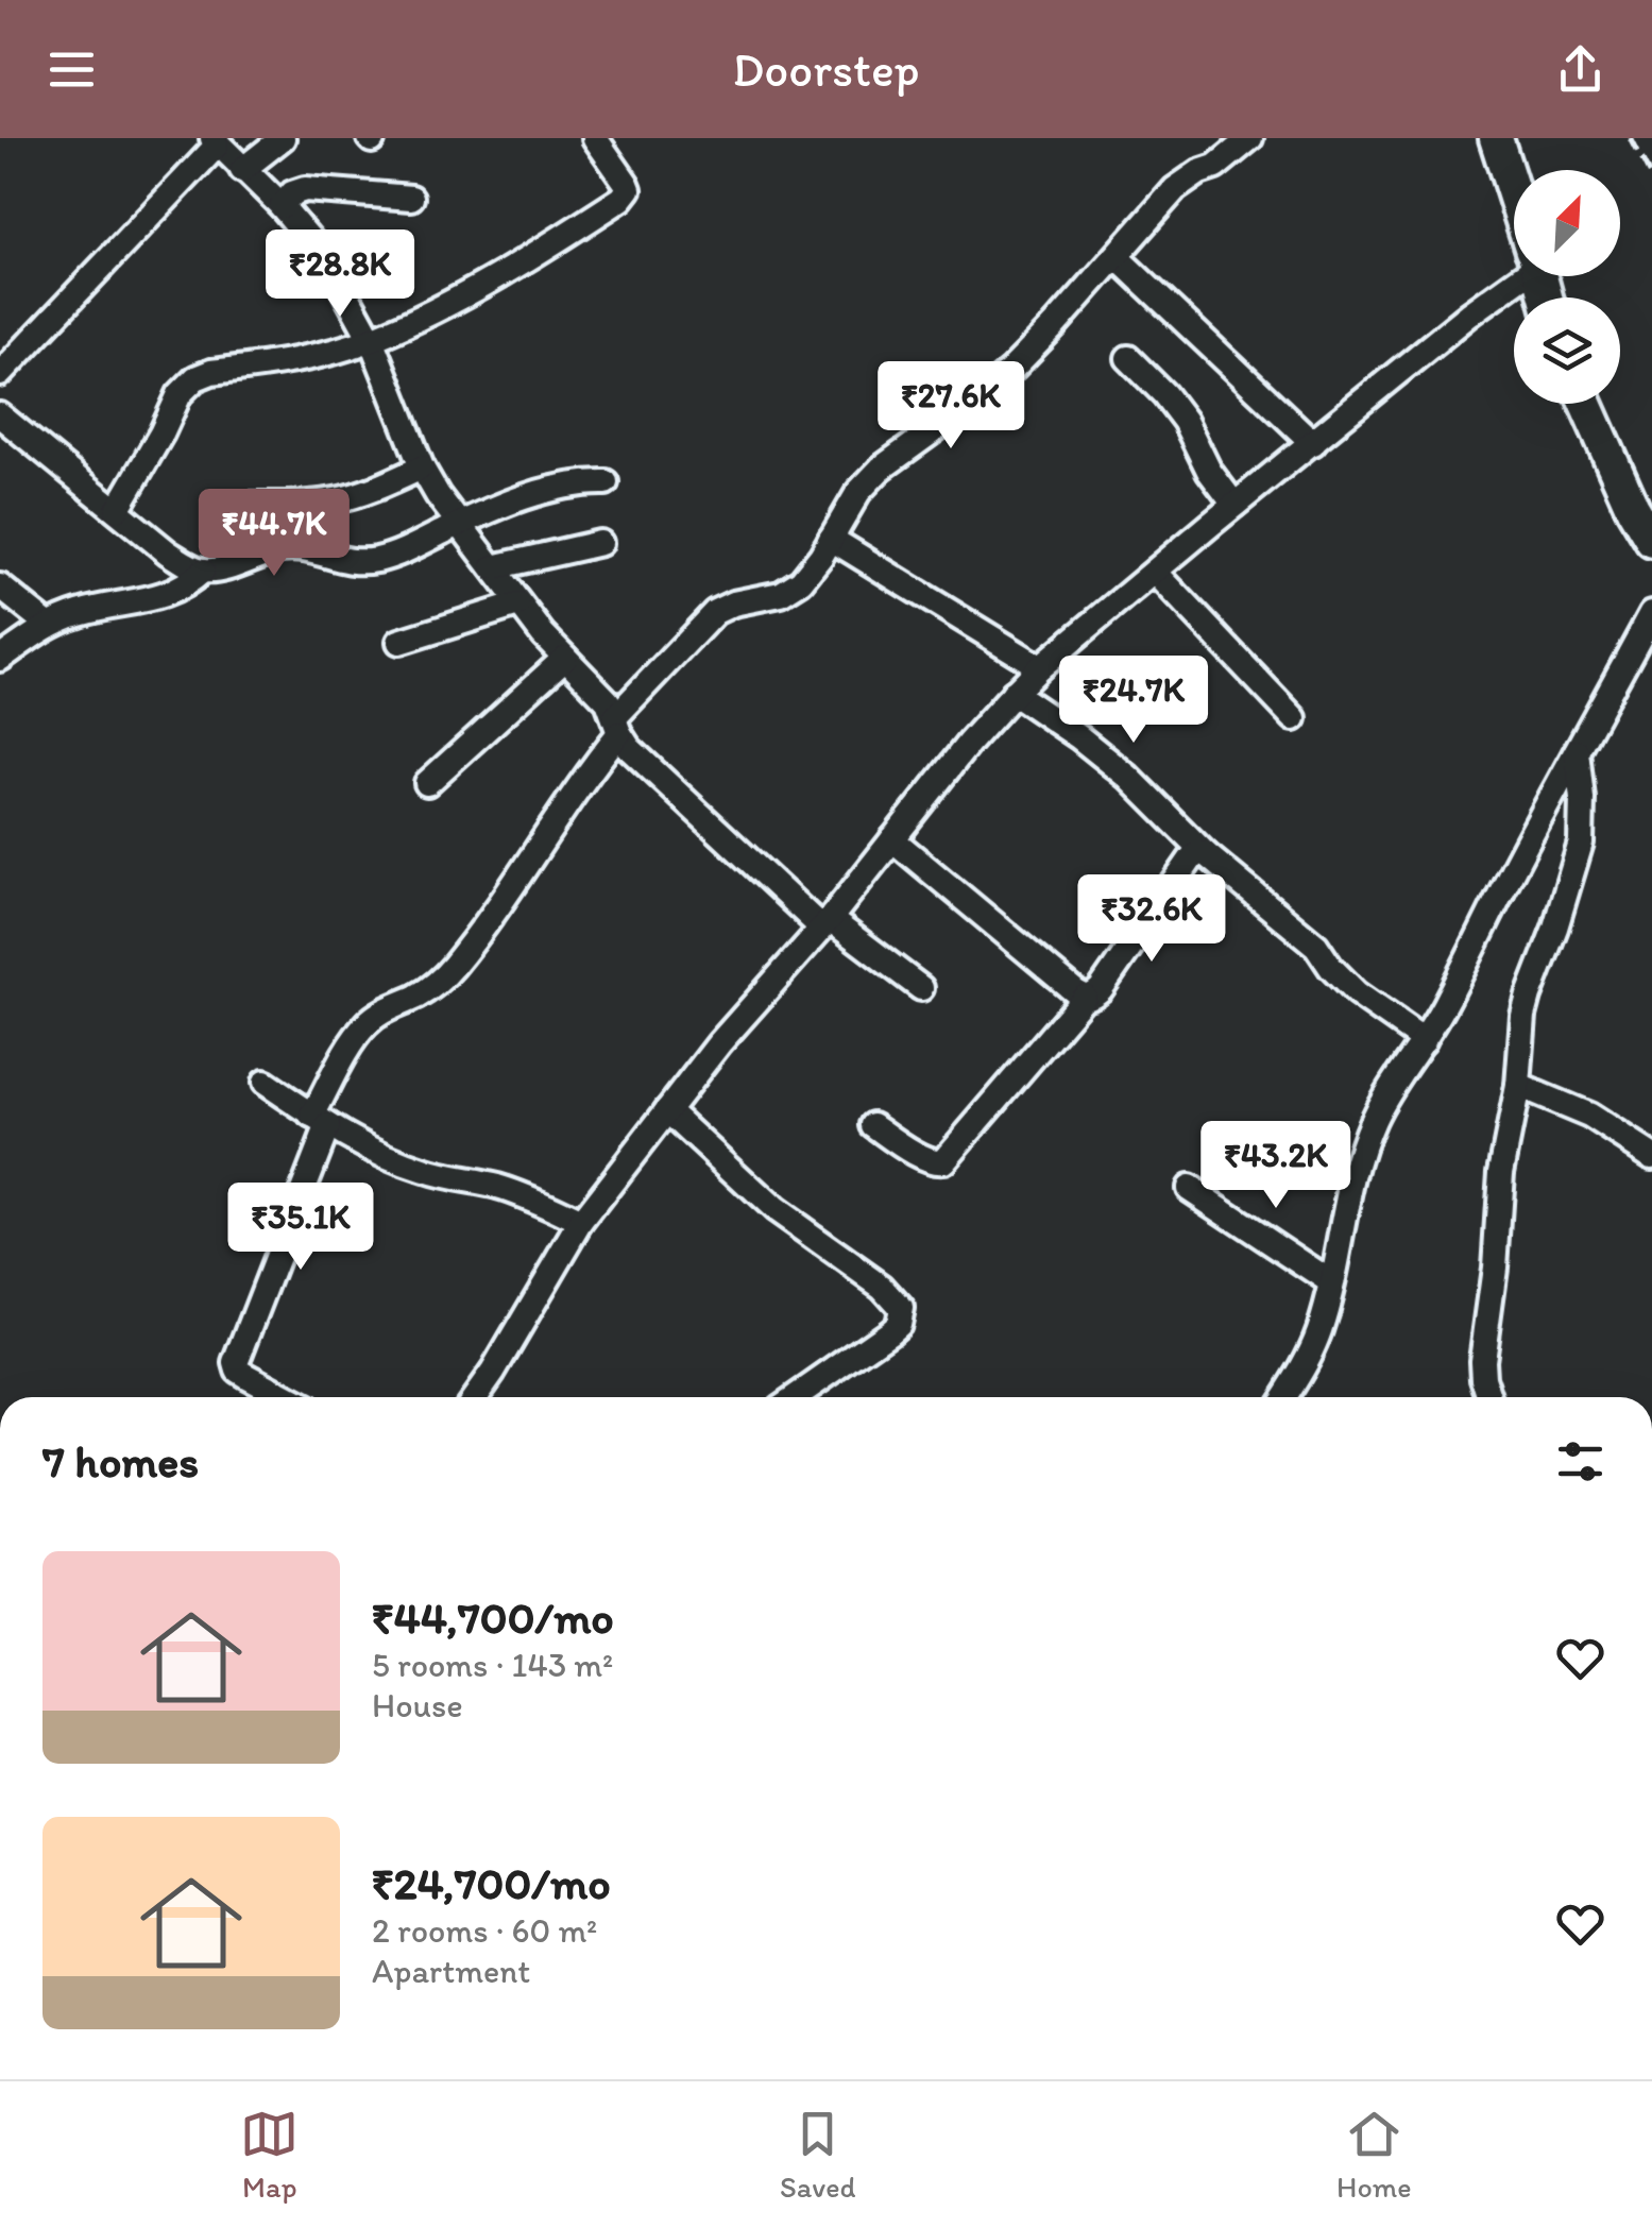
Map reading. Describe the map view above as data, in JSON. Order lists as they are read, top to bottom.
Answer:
{
  "north": "top right",
  "page": {
    "header": "Doorstep",
    "price": [
      "₹28.8K",
      "₹27.6K",
      "₹44.7K",
      "₹24.7K",
      "₹32.6K",
      "₹43.2K",
      "₹35.1K"
    ],
    "heading": "7 homes",
    "list": [
      {
        "name": "₹44,700/mo",
        "note": "5 rooms · 143 m² · House"
      },
      {
        "name": "₹24,700/mo",
        "note": "2 rooms · 60 m² · Apartment"
      }
    ],
    "tabs": ["Map", "Saved", "Home"]
  }
}
